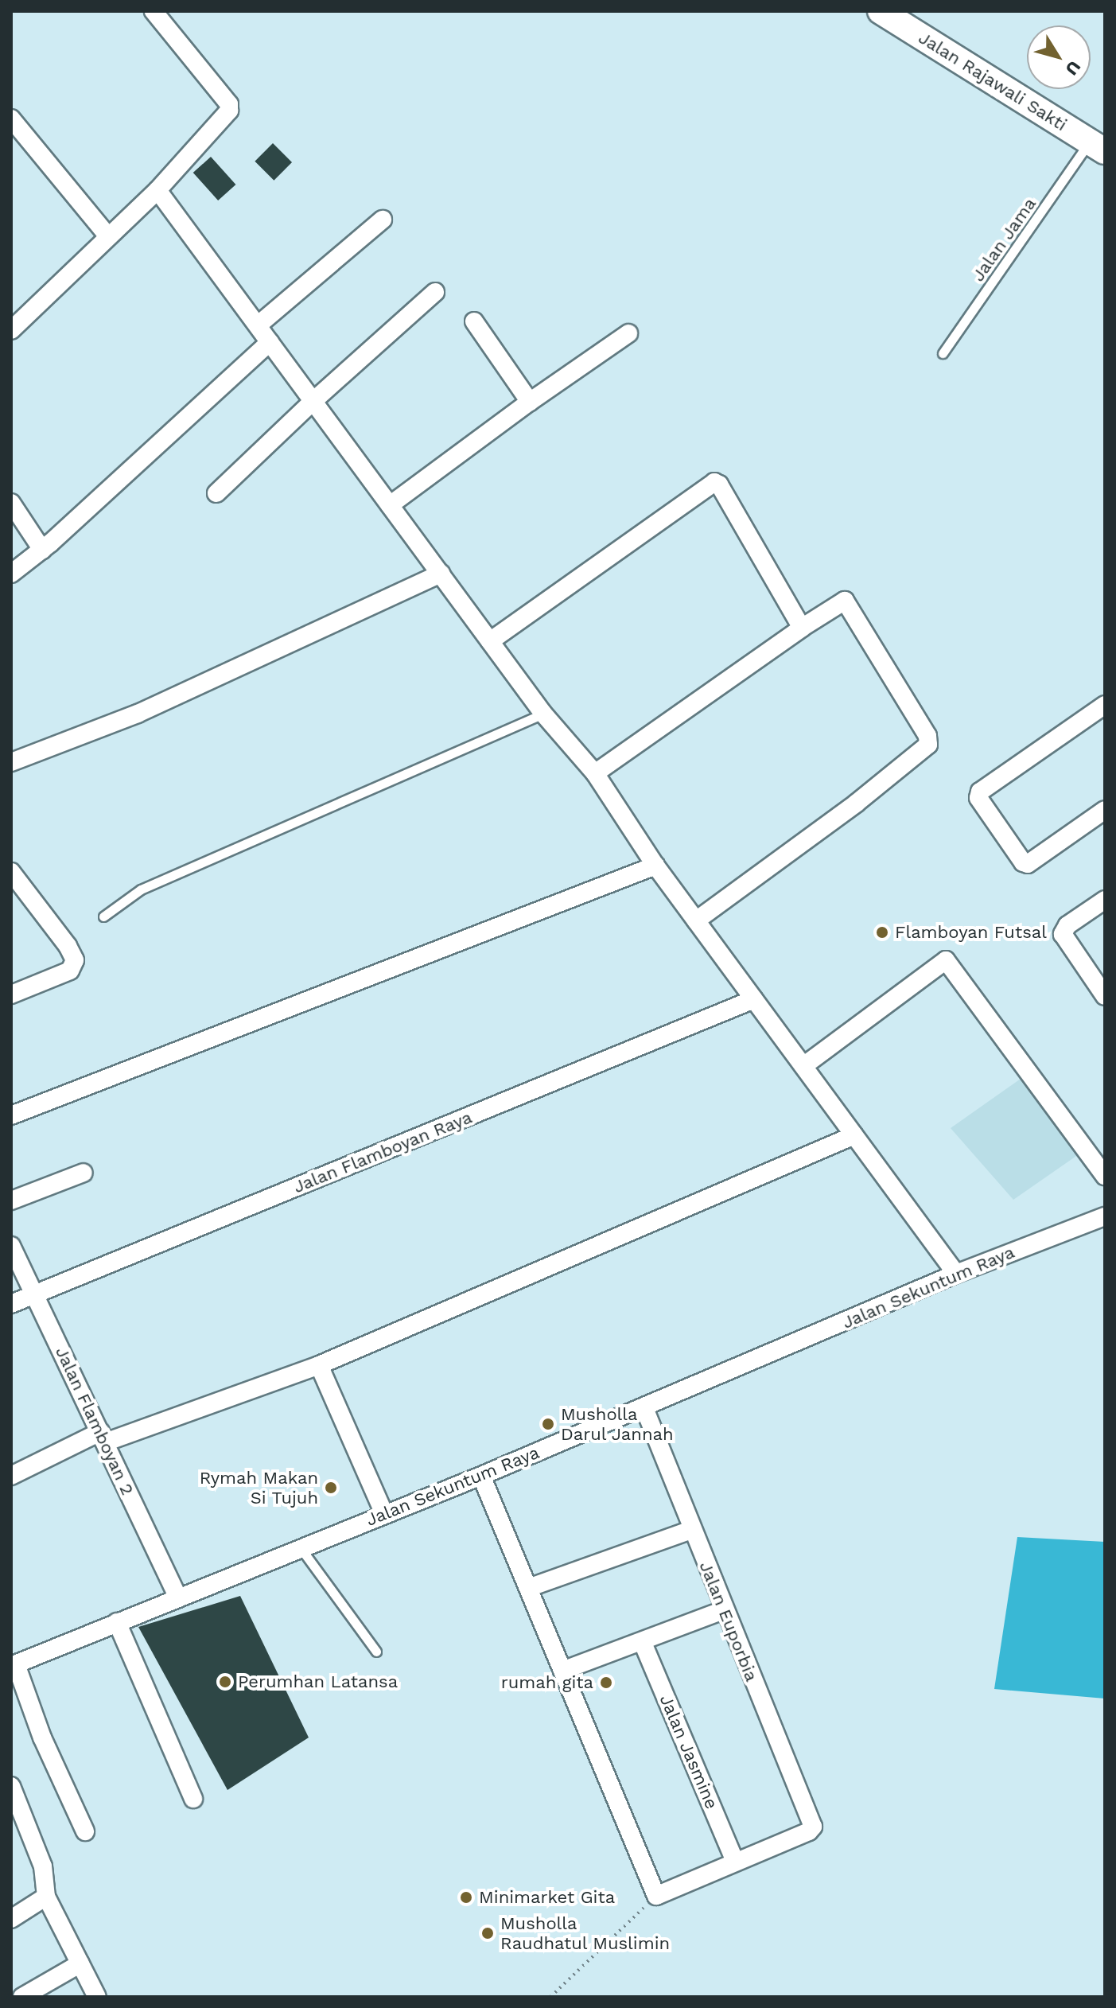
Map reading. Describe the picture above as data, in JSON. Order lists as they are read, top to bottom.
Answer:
{
  "streets": {
    "main road": ["Jalan Rajawali Sakti"],
    "street": [
      "Jalan Flamboyan Raya",
      "Jalan Sekuntum Raya",
      "Jalan Flamboyan 2",
      "Jalan Euporbia",
      "Jalan Jasmine"
    ],
    "lane": ["Jalan Jama"]
  },
  "crossings": [
    ["Jalan Rajawali Sakti", "Jalan Jama"],
    ["Jalan Flamboyan Raya", "Jalan Flamboyan 2"],
    ["Jalan Sekuntum Raya", "Jalan Flamboyan 2"],
    ["Jalan Sekuntum Raya", "Jalan Euporbia"],
    ["Jalan Euporbia", "Jalan Jasmine"]
  ],
  "places": [
    "Flamboyan Futsal",
    "Musholla Darul Jannah",
    "Rymah Makan Si Tujuh",
    "Perumhan Latansa",
    "rumah gita",
    "Minimarket Gita",
    "Musholla Raudhatul Muslimin"
  ],
  "north": "bottom right"
}
